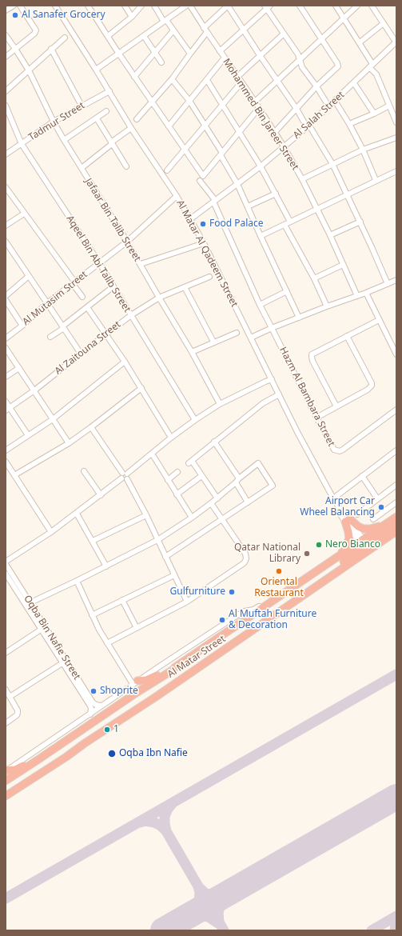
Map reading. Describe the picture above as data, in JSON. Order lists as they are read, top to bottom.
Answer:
{
  "streets": {
    "highway": ["Al Matar Street"],
    "street": [
      "Mohammed Bin Jareer Street",
      "Al Salah Street",
      "Tadmur Street",
      "Jafaar Bin Talib Street",
      "Al Matar Al Qadeem Street",
      "Aqeel Bin Abi Talib Street",
      "Al Mutasim Street",
      "Al Zaitouna Street",
      "Hazm Al Bambara Street",
      "Oqba Bin Nafie Street"
    ]
  },
  "crossings": [
    ["Mohammed Bin Jareer Street", "Al Salah Street"],
    ["Al Salah Street", "Al Matar Al Qadeem Street"],
    ["Al Salah Street", "Hazm Al Bambara Street"],
    ["Tadmur Street", "Jafaar Bin Talib Street"],
    ["Tadmur Street", "Al Matar Al Qadeem Street"],
    ["Tadmur Street", "Aqeel Bin Abi Talib Street"],
    ["Jafaar Bin Talib Street", "Al Mutasim Street"],
    ["Jafaar Bin Talib Street", "Al Zaitouna Street"],
    ["Al Matar Al Qadeem Street", "Al Mutasim Street"],
    ["Al Matar Al Qadeem Street", "Al Matar Street"],
    ["Aqeel Bin Abi Talib Street", "Al Mutasim Street"],
    ["Aqeel Bin Abi Talib Street", "Al Zaitouna Street"],
    ["Oqba Bin Nafie Street", "Al Matar Street"]
  ],
  "places": [
    "Al Sanafer Grocery",
    "Food Palace",
    "Airport Car Wheel Balancing",
    "Nero Bianco",
    "Qatar National Library",
    "Oriental Restaurant",
    "Gulfurniture",
    "Al Muftah Furniture & Decoration",
    "Shoprite",
    "1",
    "Oqba Ibn Nafie"
  ]
}
